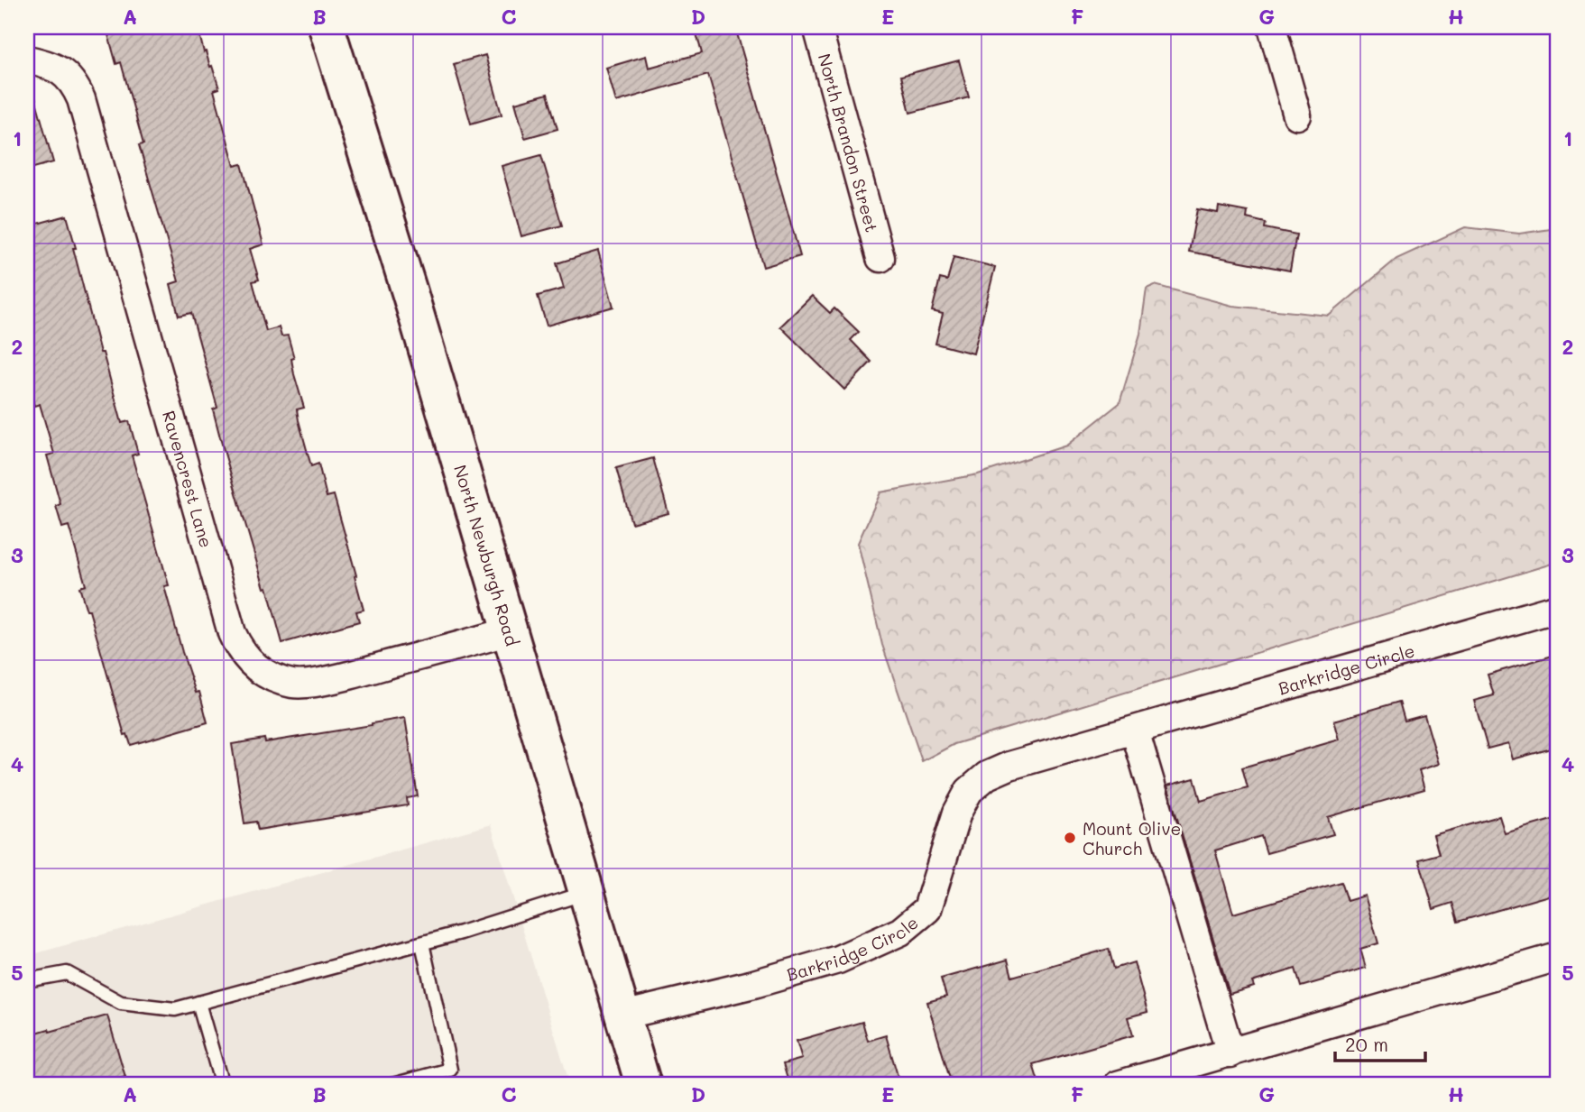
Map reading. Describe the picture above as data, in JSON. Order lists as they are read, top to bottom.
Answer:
{
  "streets": {
    "main road": ["North Newburgh Road"],
    "street": ["North Brandon Street", "Ravencrest Lane", "Barkridge Circle"]
  },
  "crossings": [
    ["Ravencrest Lane", "North Newburgh Road"],
    ["North Newburgh Road", "Barkridge Circle"]
  ],
  "places": ["Mount Olive Church"],
  "scale_bar": "20 m",
  "grid": {
    "columns": [
      "A",
      "B",
      "C",
      "D",
      "E",
      "F",
      "G",
      "H"
    ],
    "rows": [
      "1",
      "2",
      "3",
      "4",
      "5"
    ]
  }
}
